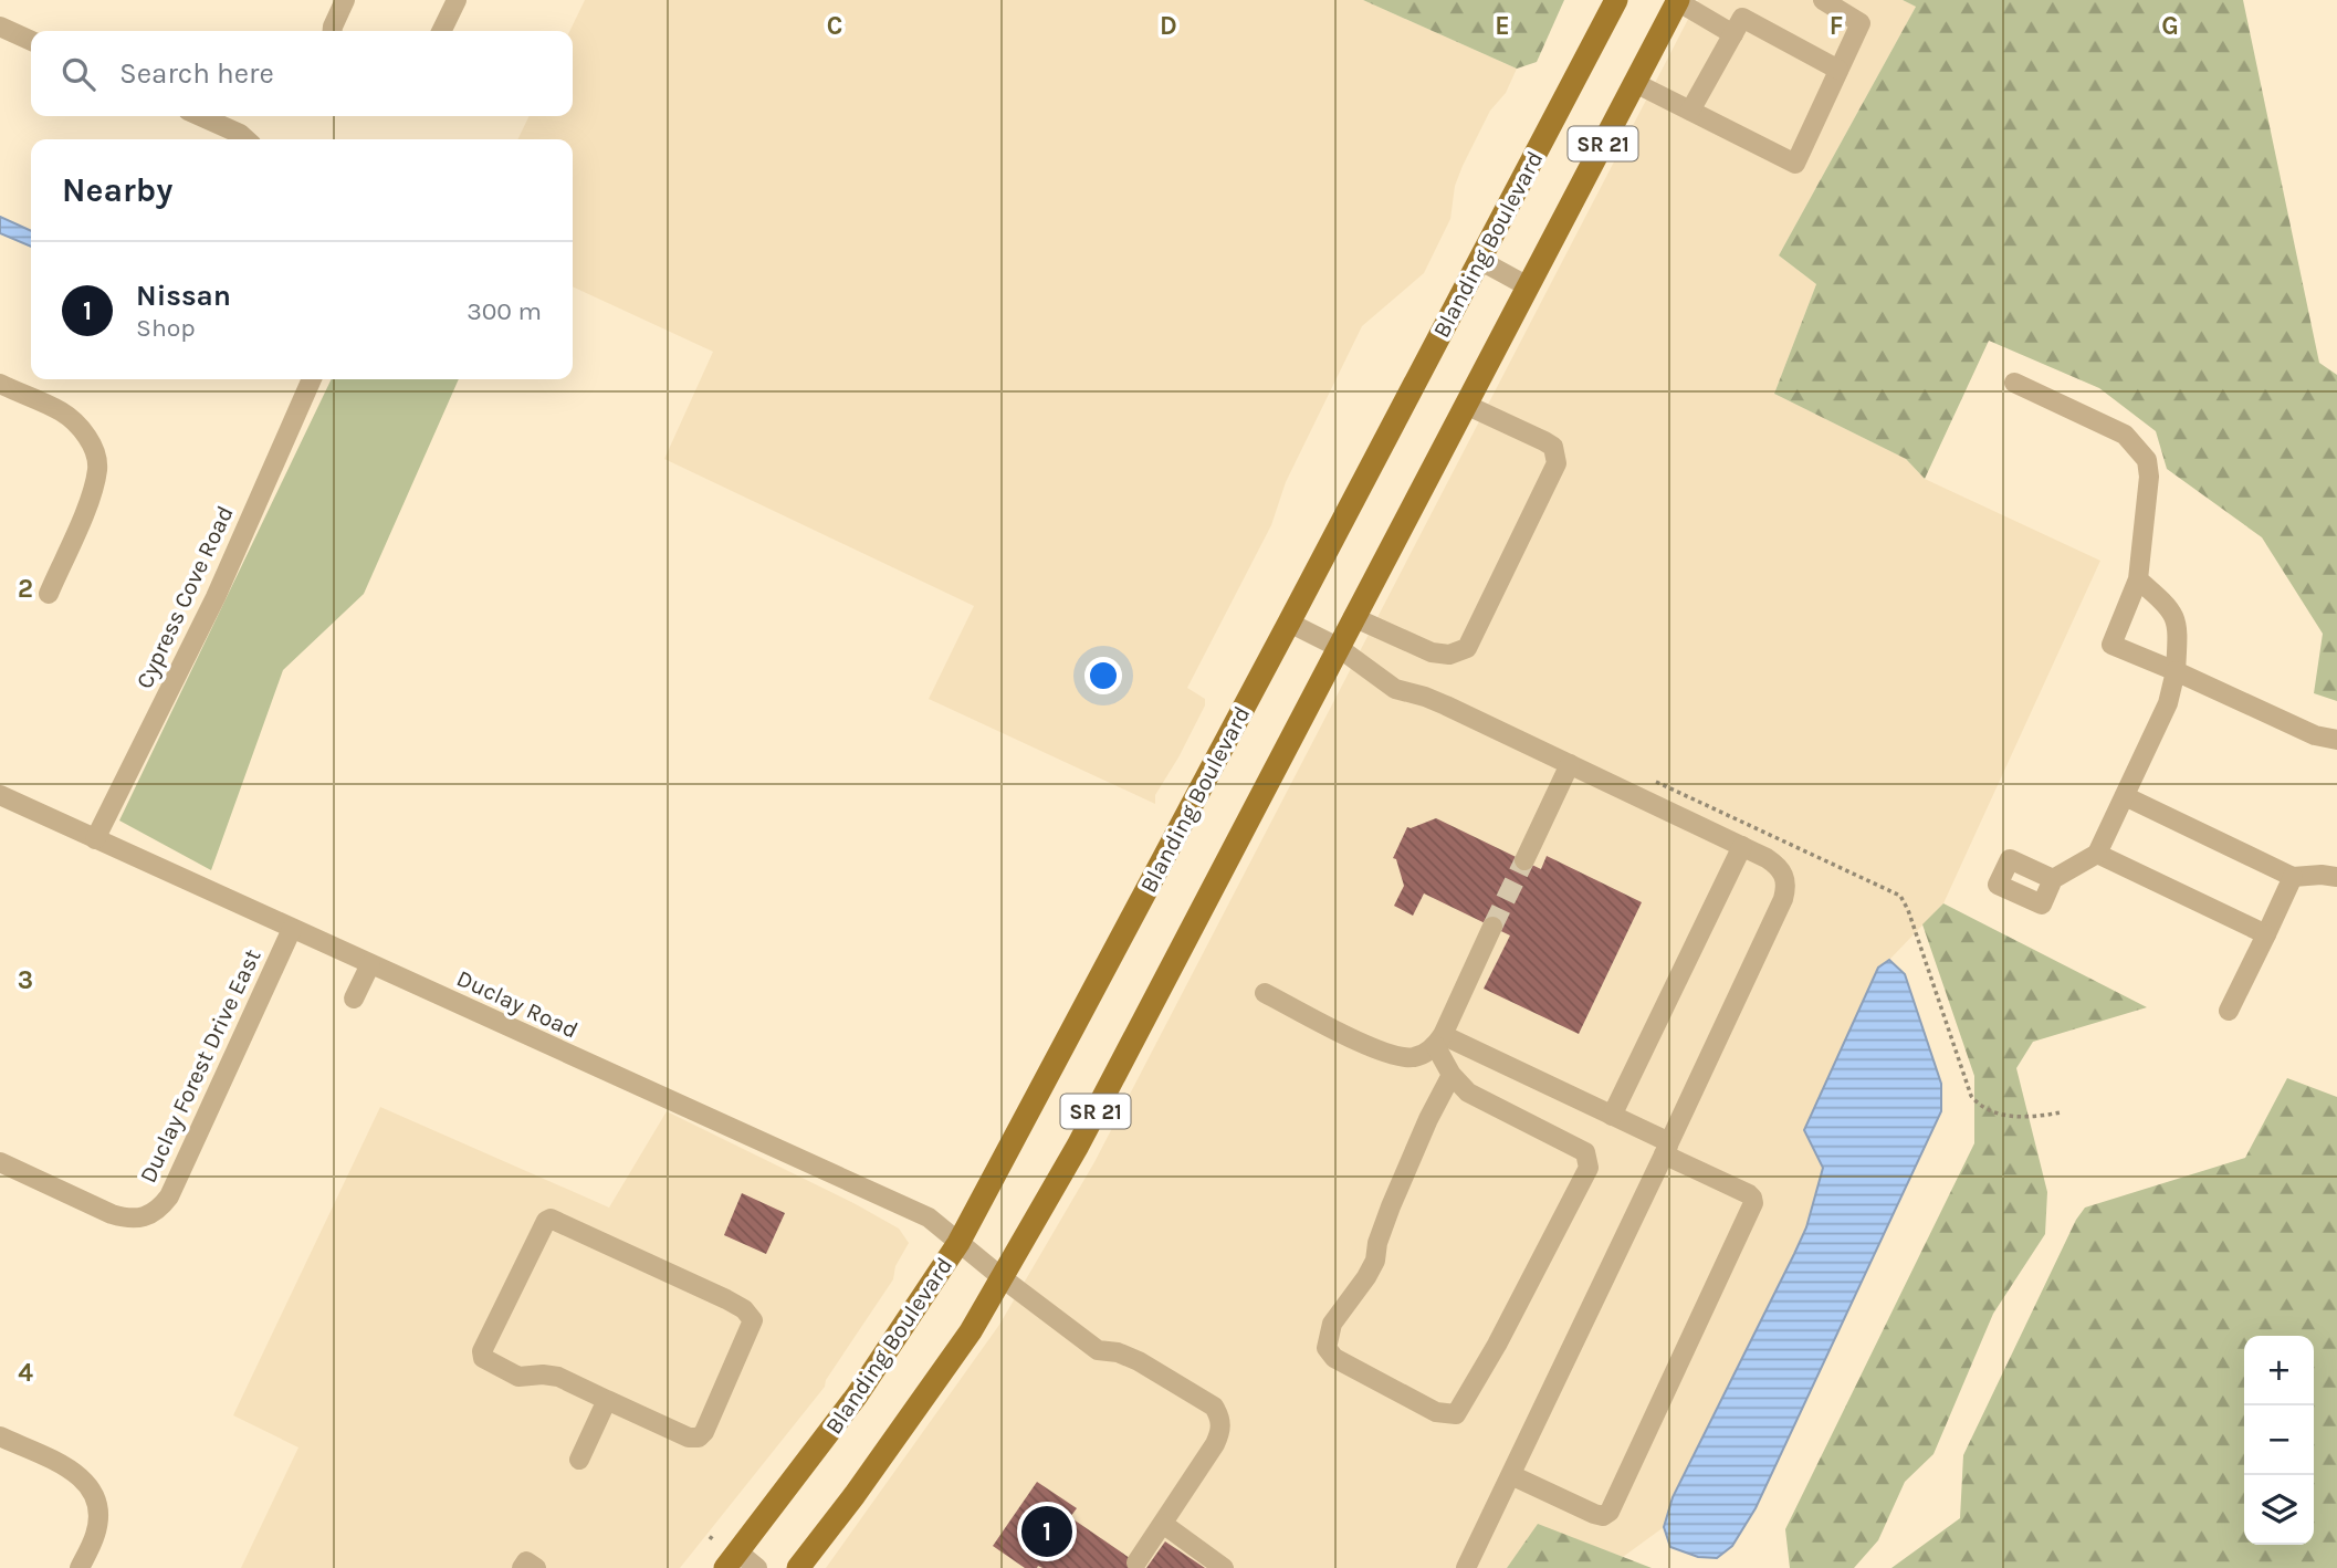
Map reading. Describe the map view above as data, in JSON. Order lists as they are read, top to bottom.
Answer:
{
  "streets": {
    "main road": ["SR 21", "Blanding Boulevard"],
    "street": ["Cypress Cove Road", "Duclay Road", "Duclay Forest Drive East"]
  },
  "crossings": [
    ["SR 21", "Duclay Road"],
    ["Blanding Boulevard", "Duclay Road"],
    ["Cypress Cove Road", "Duclay Road"],
    ["Duclay Road", "Duclay Forest Drive East"]
  ],
  "page": {
    "search": "Search here",
    "heading": "Nearby",
    "list": [
      {
        "mark": "1",
        "name": "Nissan",
        "note": "Shop",
        "value": "300 m"
      }
    ],
    "map_buttons": ["+", "−"],
    "pins": "1"
  },
  "grid": {
    "columns": [
      "C",
      "D",
      "E",
      "F",
      "G"
    ],
    "rows": ["2", "3", "4"]
  }
}
